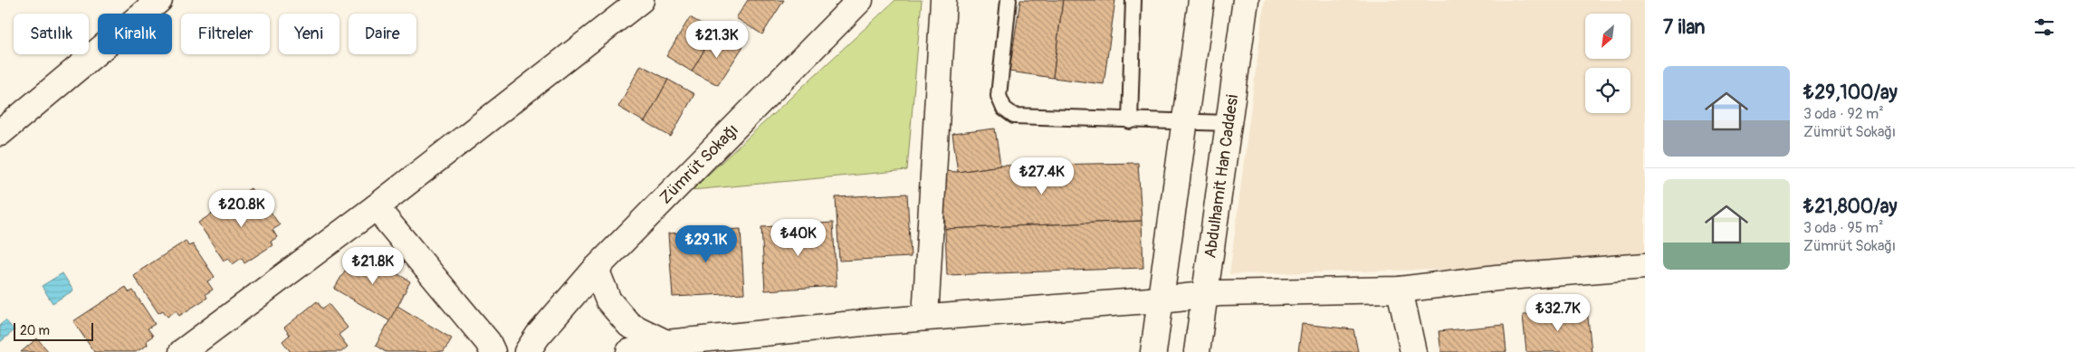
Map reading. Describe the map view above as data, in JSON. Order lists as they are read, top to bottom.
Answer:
{
  "streets": {
    "street": ["Zümrüt Sokağı", "Abdulhamit Han Caddesi"]
  },
  "scale_bar": "20 m",
  "north": "bottom left",
  "page": {
    "heading": "7 ilan",
    "chip": [
      "Satılık",
      "Kiralık",
      "Filtreler",
      "Yeni",
      "Daire"
    ],
    "price": [
      "₺21.3K",
      "₺27.4K",
      "₺20.8K",
      "₺40K",
      "₺29.1K",
      "₺21.8K",
      "₺32.7K"
    ],
    "list": [
      {
        "name": "₺29,100/ay",
        "note": "3 oda · 92 m² · Zümrüt Sokağı"
      },
      {
        "name": "₺21,800/ay",
        "note": "3 oda · 95 m² · Zümrüt Sokağı"
      }
    ],
    "scale": "20 m"
  }
}
